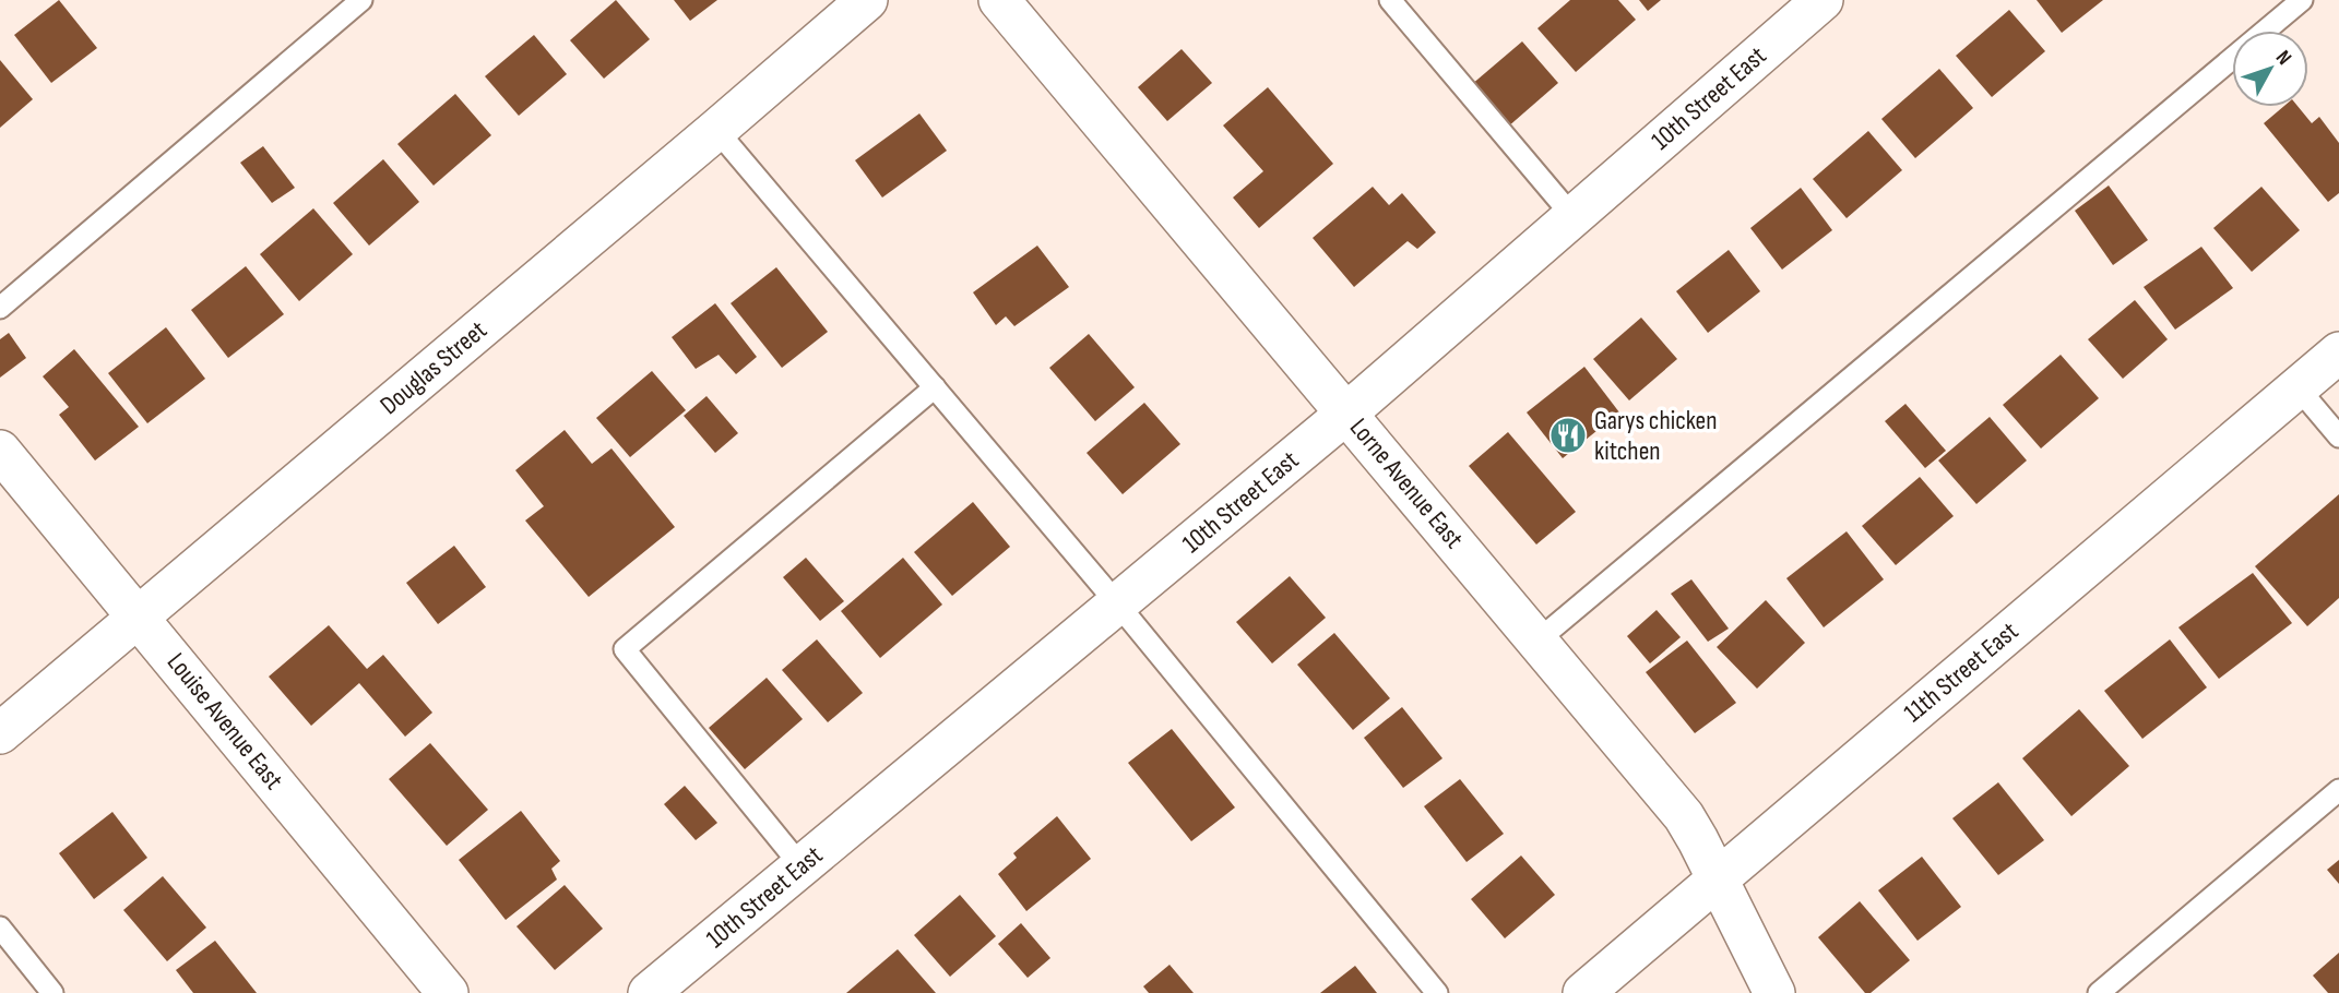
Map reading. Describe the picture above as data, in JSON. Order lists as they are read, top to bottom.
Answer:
{
  "streets": {
    "street": [
      "10th Street East",
      "Douglas Street",
      "Lorne Avenue East",
      "11th Street East",
      "Louise Avenue East"
    ]
  },
  "crossings": [
    ["10th Street East", "Lorne Avenue East"],
    ["Douglas Street", "Louise Avenue East"],
    ["Lorne Avenue East", "11th Street East"]
  ],
  "places": {
    "restaurant": ["Garys chicken kitchen"]
  },
  "north": "top right"
}
